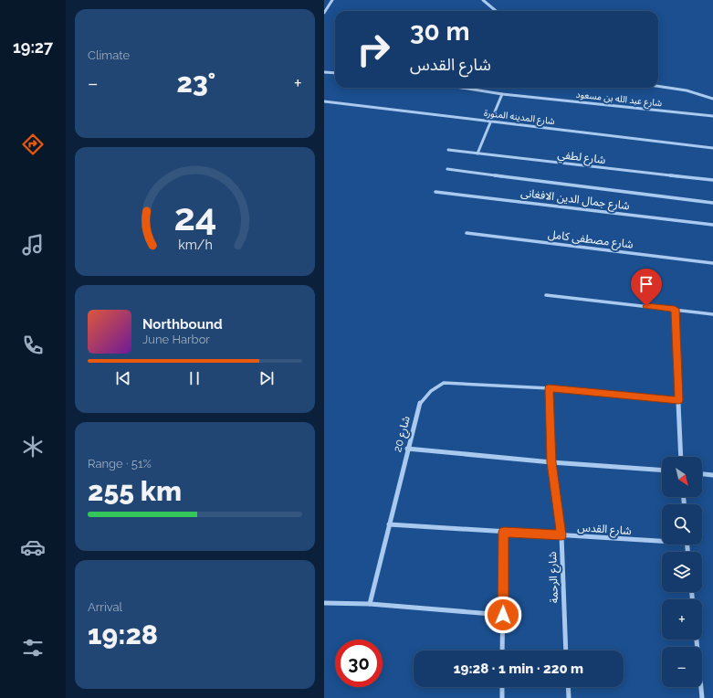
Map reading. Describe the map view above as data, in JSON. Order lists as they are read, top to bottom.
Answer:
{
  "streets": {
    "street": [
      "شارع عبد الله بن مسعود",
      "شارع المدينه المنورة",
      "شارع لطفي",
      "شارع جمال الدين الافغانى",
      "شارع مصطفى كامل",
      "شارع 20",
      "شارع القدس",
      "شارع الرحمة"
    ]
  },
  "crossings": [
    ["شارع 20", "شارع القدس"],
    ["شارع 20", "شارع الرحمة"],
    ["شارع القدس", "شارع الرحمة"]
  ],
  "north": "bottom right",
  "page": {
    "tabs": "19:27",
    "tile": [
      "Climate",
      ["Range · 51%", "255 km"],
      ["Arrival", "19:28"]
    ],
    "turn": ["30 m", "شارع القدس"],
    "heat": ["−", "23°", "+"],
    "song": ["Northbound", "June Harbor"],
    "map_buttons": ["+", "−"],
    "limit": "30",
    "trip": "19:28 · 1 min · 220 m",
    "gauge": ["24", "km/h"]
  }
}
